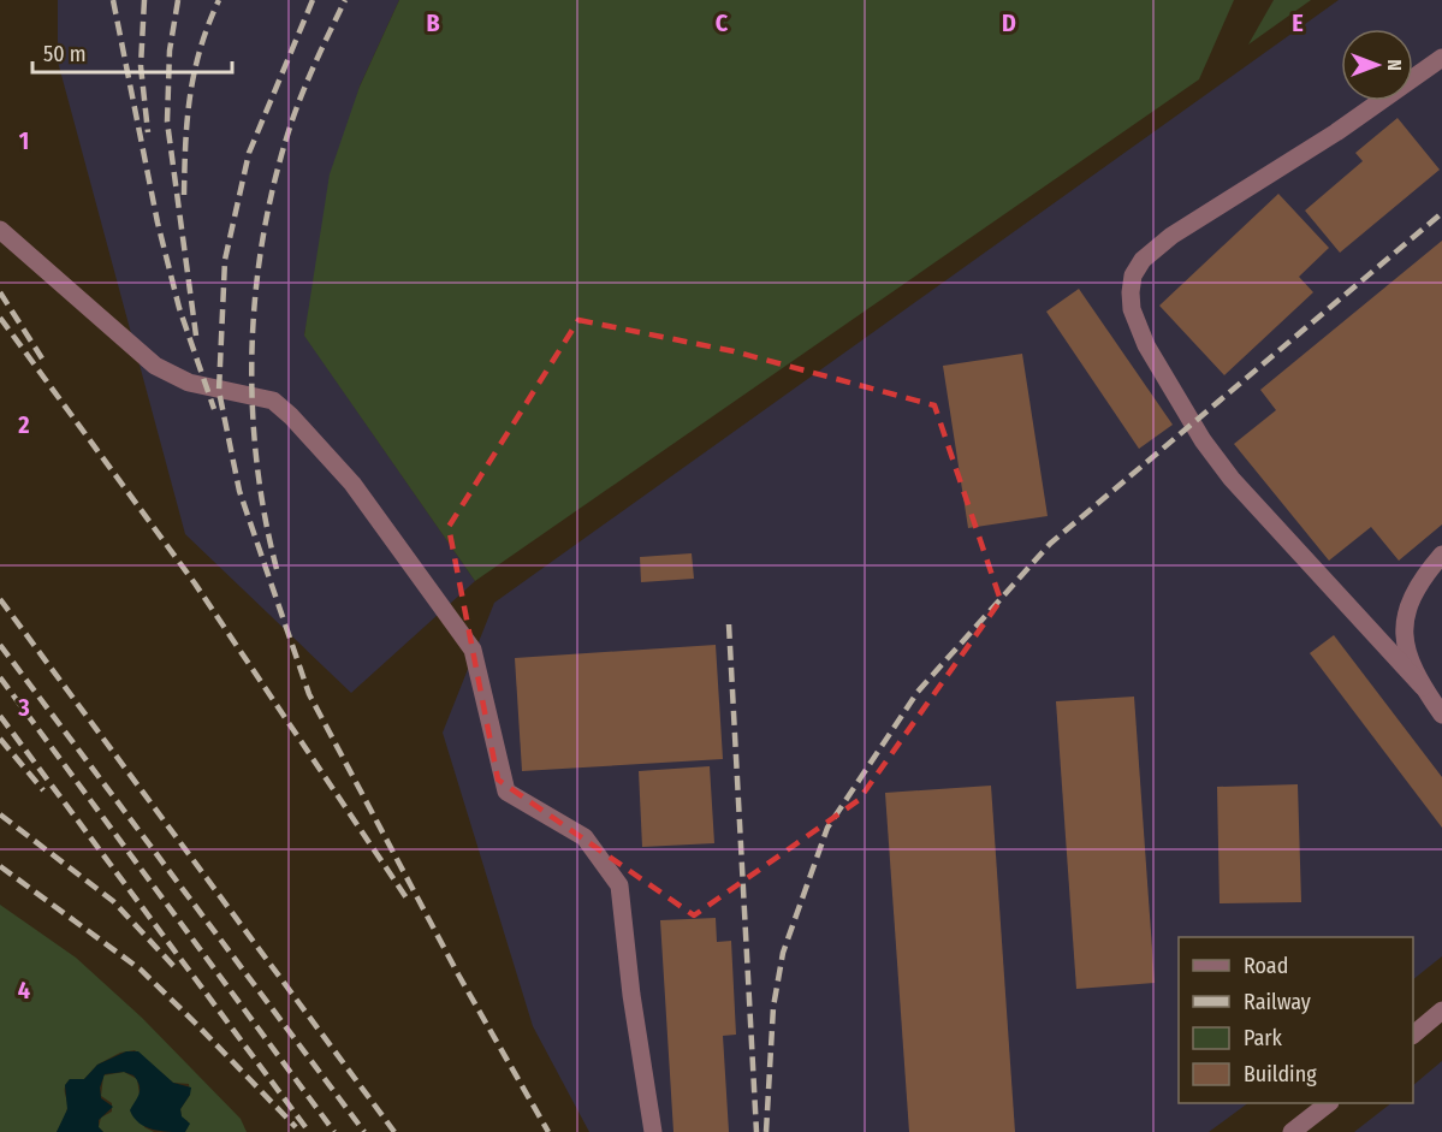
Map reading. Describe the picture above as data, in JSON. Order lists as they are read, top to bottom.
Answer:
{
  "legend": [
    "Road",
    "Railway",
    "Park",
    "Building"
  ],
  "scale_bar": "50 m",
  "north": "right",
  "grid": {
    "columns": [
      "B",
      "C",
      "D",
      "E"
    ],
    "rows": [
      "1",
      "2",
      "3",
      "4"
    ]
  }
}
